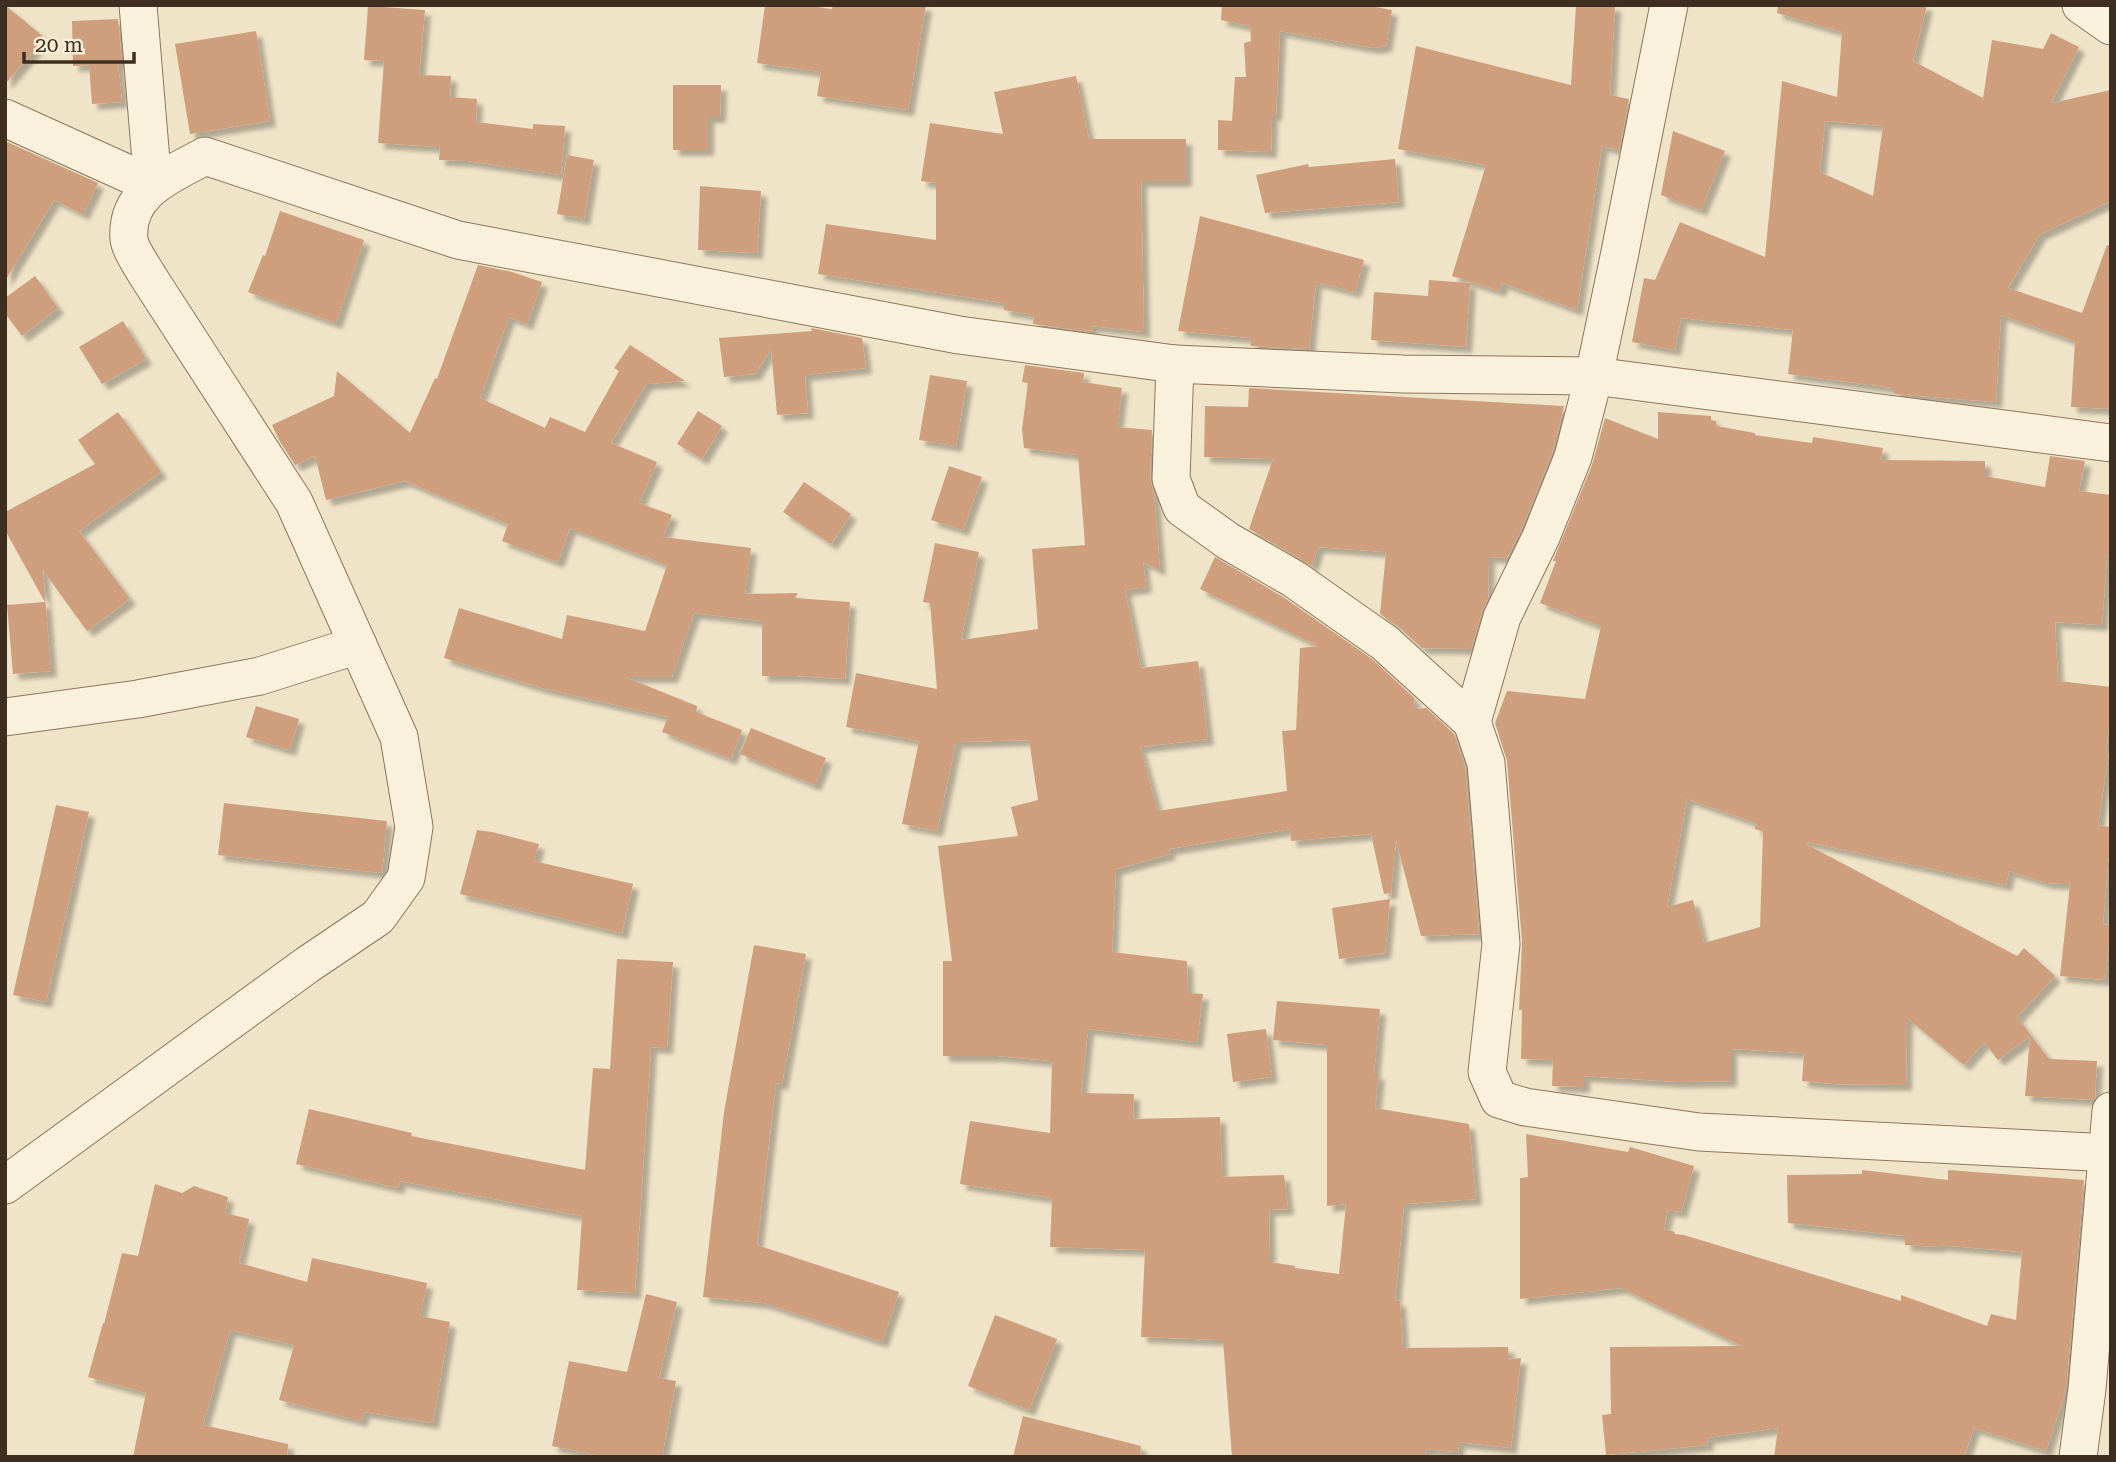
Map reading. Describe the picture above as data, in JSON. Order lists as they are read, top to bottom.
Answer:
{
  "scale_bar": "20 m"
}
